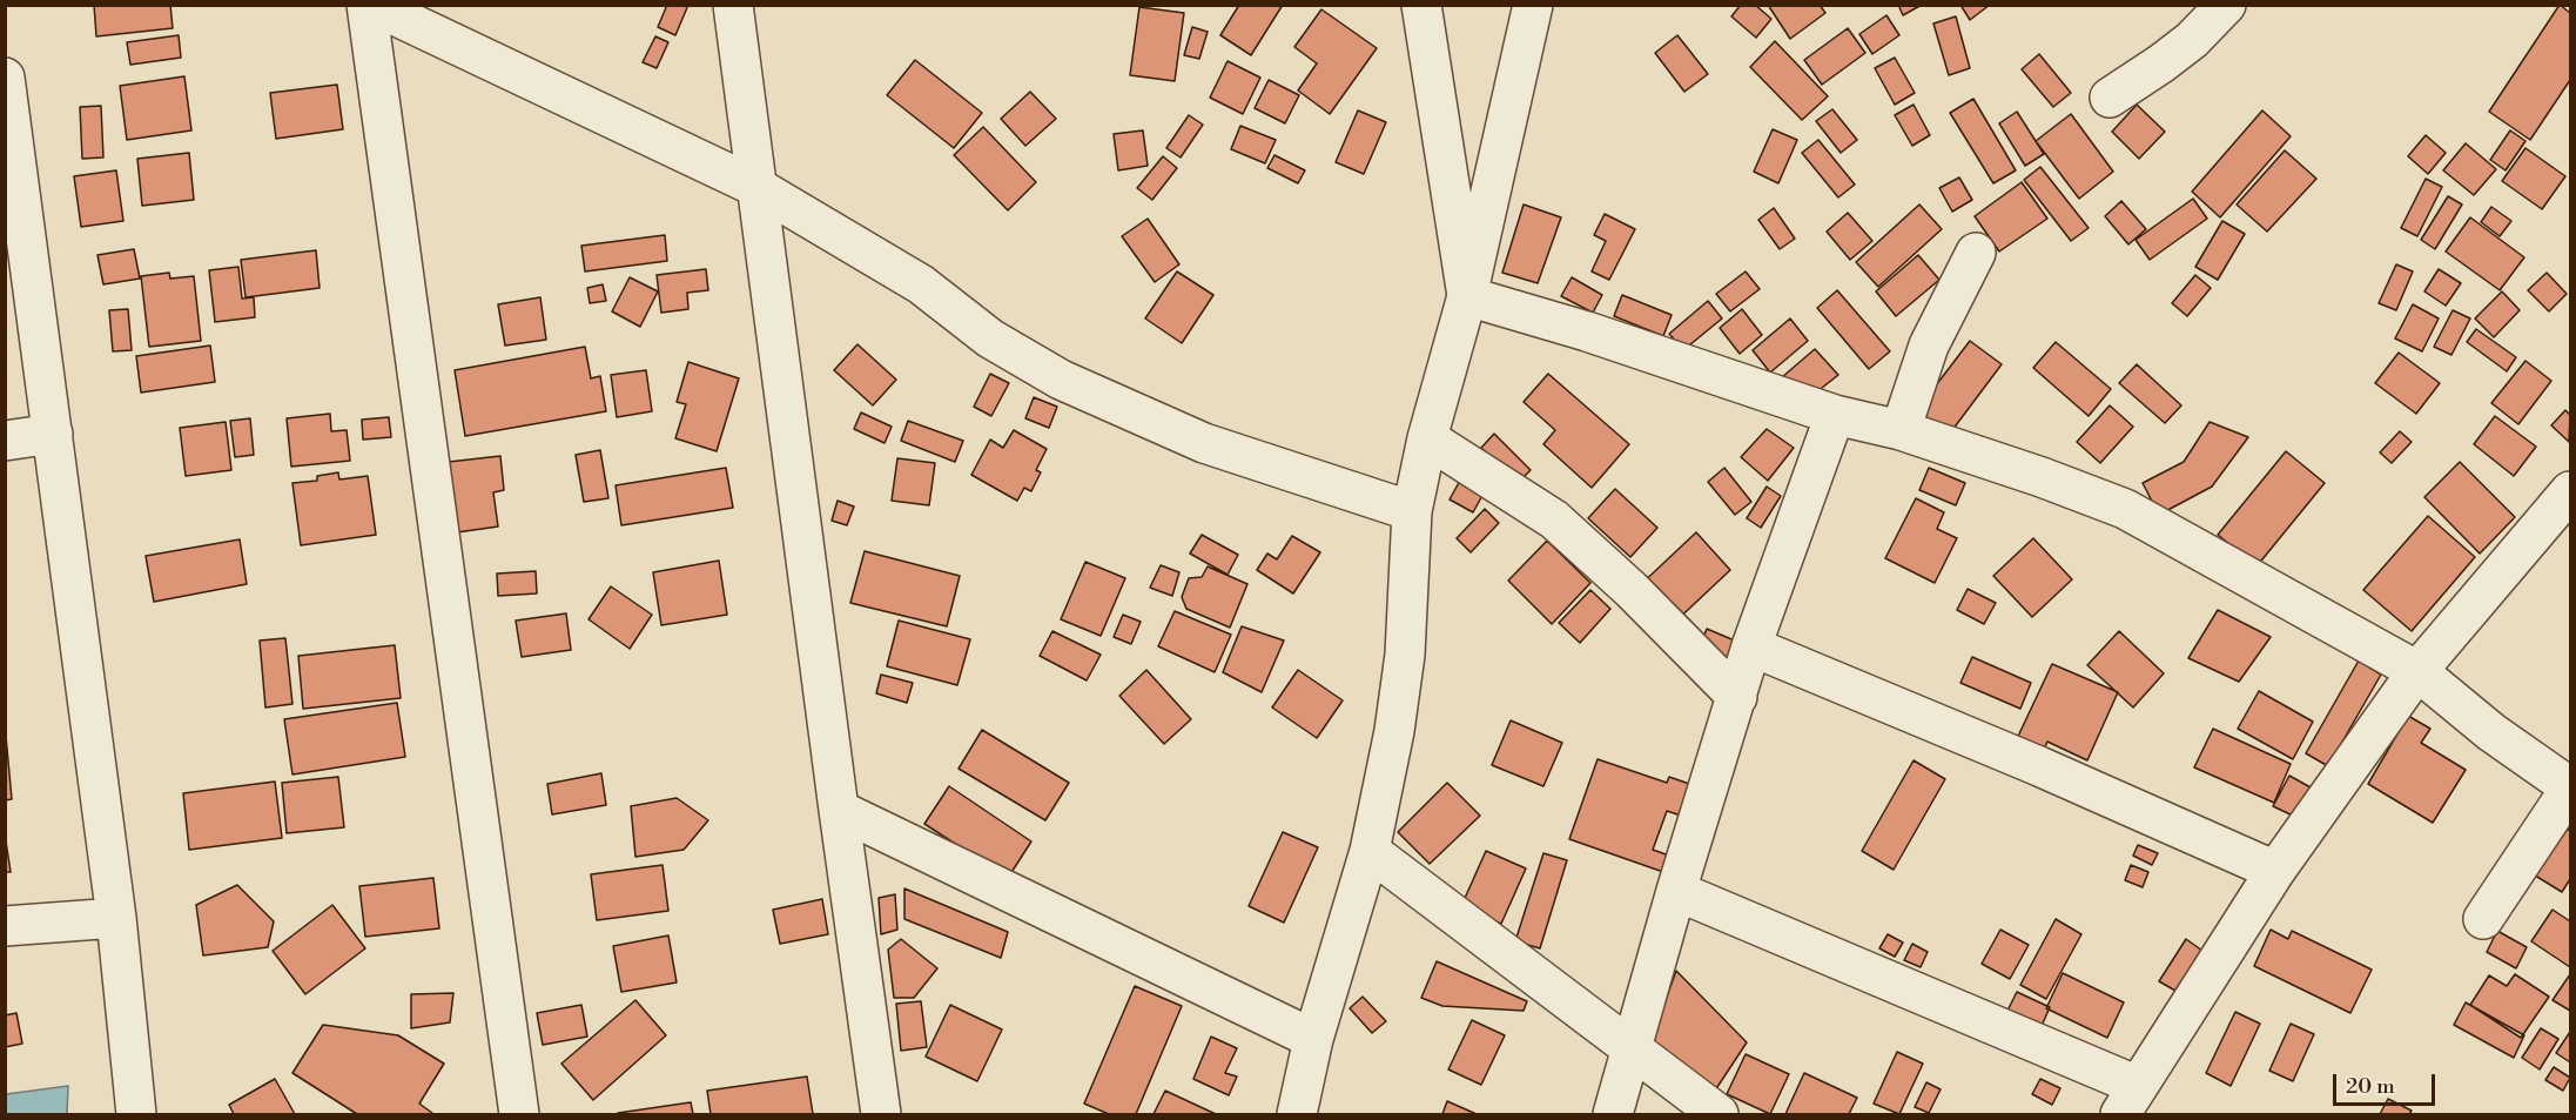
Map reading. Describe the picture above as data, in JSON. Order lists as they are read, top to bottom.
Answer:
{
  "scale_bar": "20 m"
}
